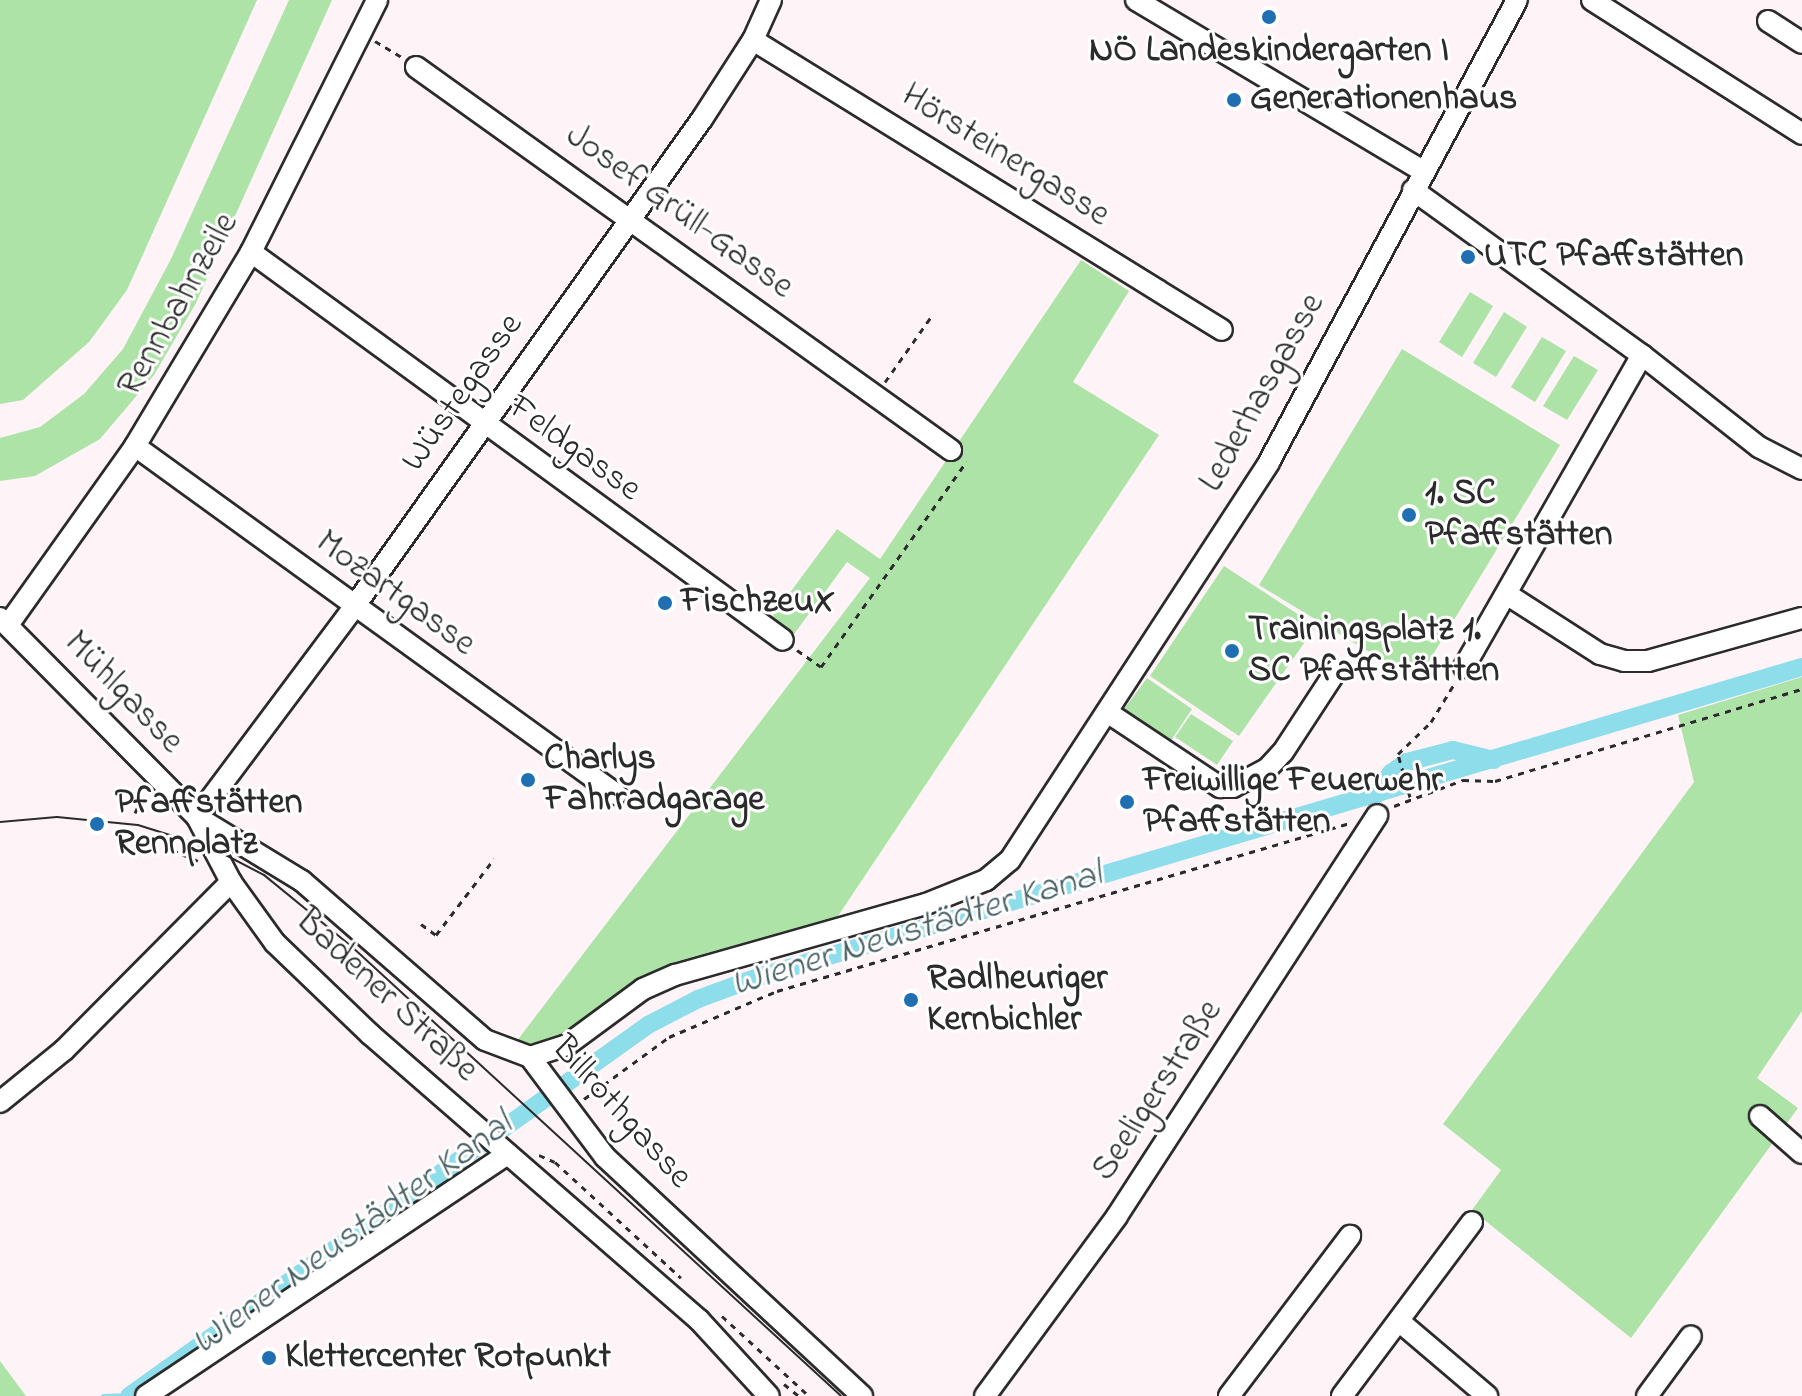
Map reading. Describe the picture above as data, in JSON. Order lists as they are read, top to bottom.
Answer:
{
  "streets": {
    "street": [
      "Hörsteinergasse",
      "Josef Grüll-Gasse",
      "Rennbahnzeile",
      "Wüstegasse",
      "Lederhasgasse",
      "Feldgasse",
      "Mozartgasse",
      "Mühlgasse",
      "Badener Straße",
      "Seeligerstraße",
      "Billrothgasse"
    ]
  },
  "crossings": [
    ["Hörsteinergasse", "Wüstegasse"],
    ["Josef Grüll-Gasse", "Wüstegasse"],
    ["Rennbahnzeile", "Feldgasse"],
    ["Rennbahnzeile", "Mozartgasse"],
    ["Rennbahnzeile", "Mühlgasse"],
    ["Wüstegasse", "Feldgasse"],
    ["Wüstegasse", "Mozartgasse"],
    ["Wüstegasse", "Mühlgasse"],
    ["Wüstegasse", "Badener Straße"],
    ["Wüstegasse", "Billrothgasse"],
    ["Lederhasgasse", "Billrothgasse"],
    ["Mühlgasse", "Badener Straße"],
    ["Mühlgasse", "Billrothgasse"],
    ["Badener Straße", "Billrothgasse"]
  ],
  "water": ["Wiener Neustädter Kanal"],
  "places": [
    "NÖ Landeskindergarten I",
    "Generationenhaus",
    "UTC Pfaffstätten",
    "1. SC Pfaffstätten",
    "FischzeuX",
    "Trainingsplatz 1. SC Pfaffstättten",
    "Charlys Fahrradgarage",
    "Freiwillige Feuerwehr Pfaffstätten",
    "Pfaffstätten Rennplatz",
    "Radlheuriger Kernbichler",
    "Klettercenter Rotpunkt"
  ]
}
